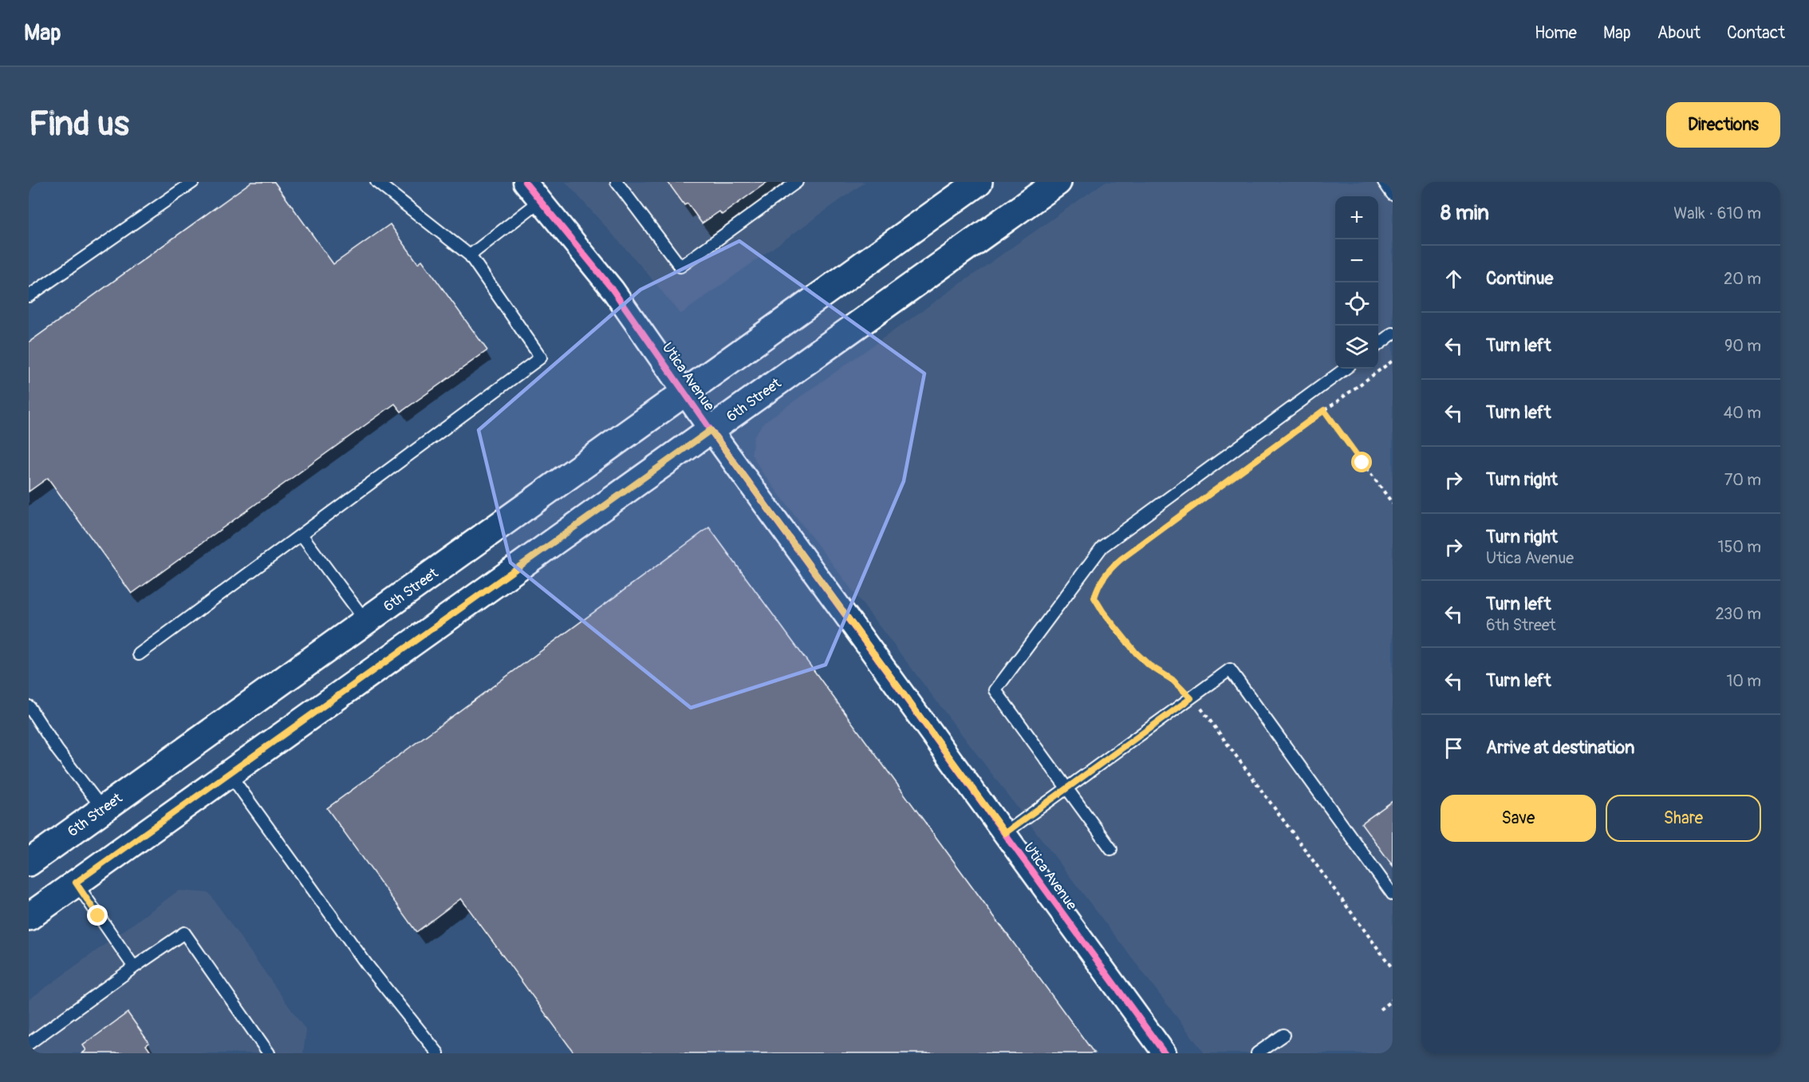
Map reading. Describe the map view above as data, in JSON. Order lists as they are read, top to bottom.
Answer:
{
  "streets": {
    "main road": ["6th Street"],
    "street": ["Utica Avenue"]
  },
  "crossings": [
    ["Utica Avenue", "6th Street"]
  ],
  "page": {
    "header": "Map",
    "nav": [
      "Home",
      "Map",
      "About",
      "Contact"
    ],
    "buttons": [
      "Directions",
      ["Save", "Share"]
    ],
    "title": "Find us",
    "heading": ["8 min", "Walk · 610 m"],
    "map_buttons": ["+", "−"],
    "list": [
      ["Continue", "20 m"],
      ["Turn left", "90 m"],
      ["Turn left", "40 m"],
      ["Turn right", "70 m"],
      ["Turn right", "Utica Avenue", "150 m"],
      ["Turn left", "6th Street", "230 m"],
      ["Turn left", "10 m"],
      "Arrive at destination"
    ]
  }
}
